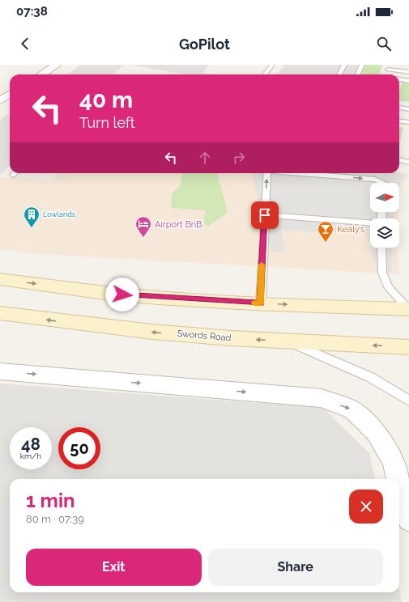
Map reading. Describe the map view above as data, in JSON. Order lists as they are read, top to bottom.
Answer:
{
  "streets": {
    "main road": ["Swords Road"]
  },
  "places": {
    "building": ["Lowlands"],
    "hotel": ["Airport BnB"],
    "bar": ["Kealy’s"]
  },
  "north": "right",
  "page": {
    "status": "07:38",
    "header": "GoPilot",
    "turn": ["40 m", "Turn left"],
    "speed": "48 km/h",
    "limit": "50",
    "heading": ["1 min", "80 m · 07:39"],
    "buttons": ["Exit", "Share"]
  }
}
